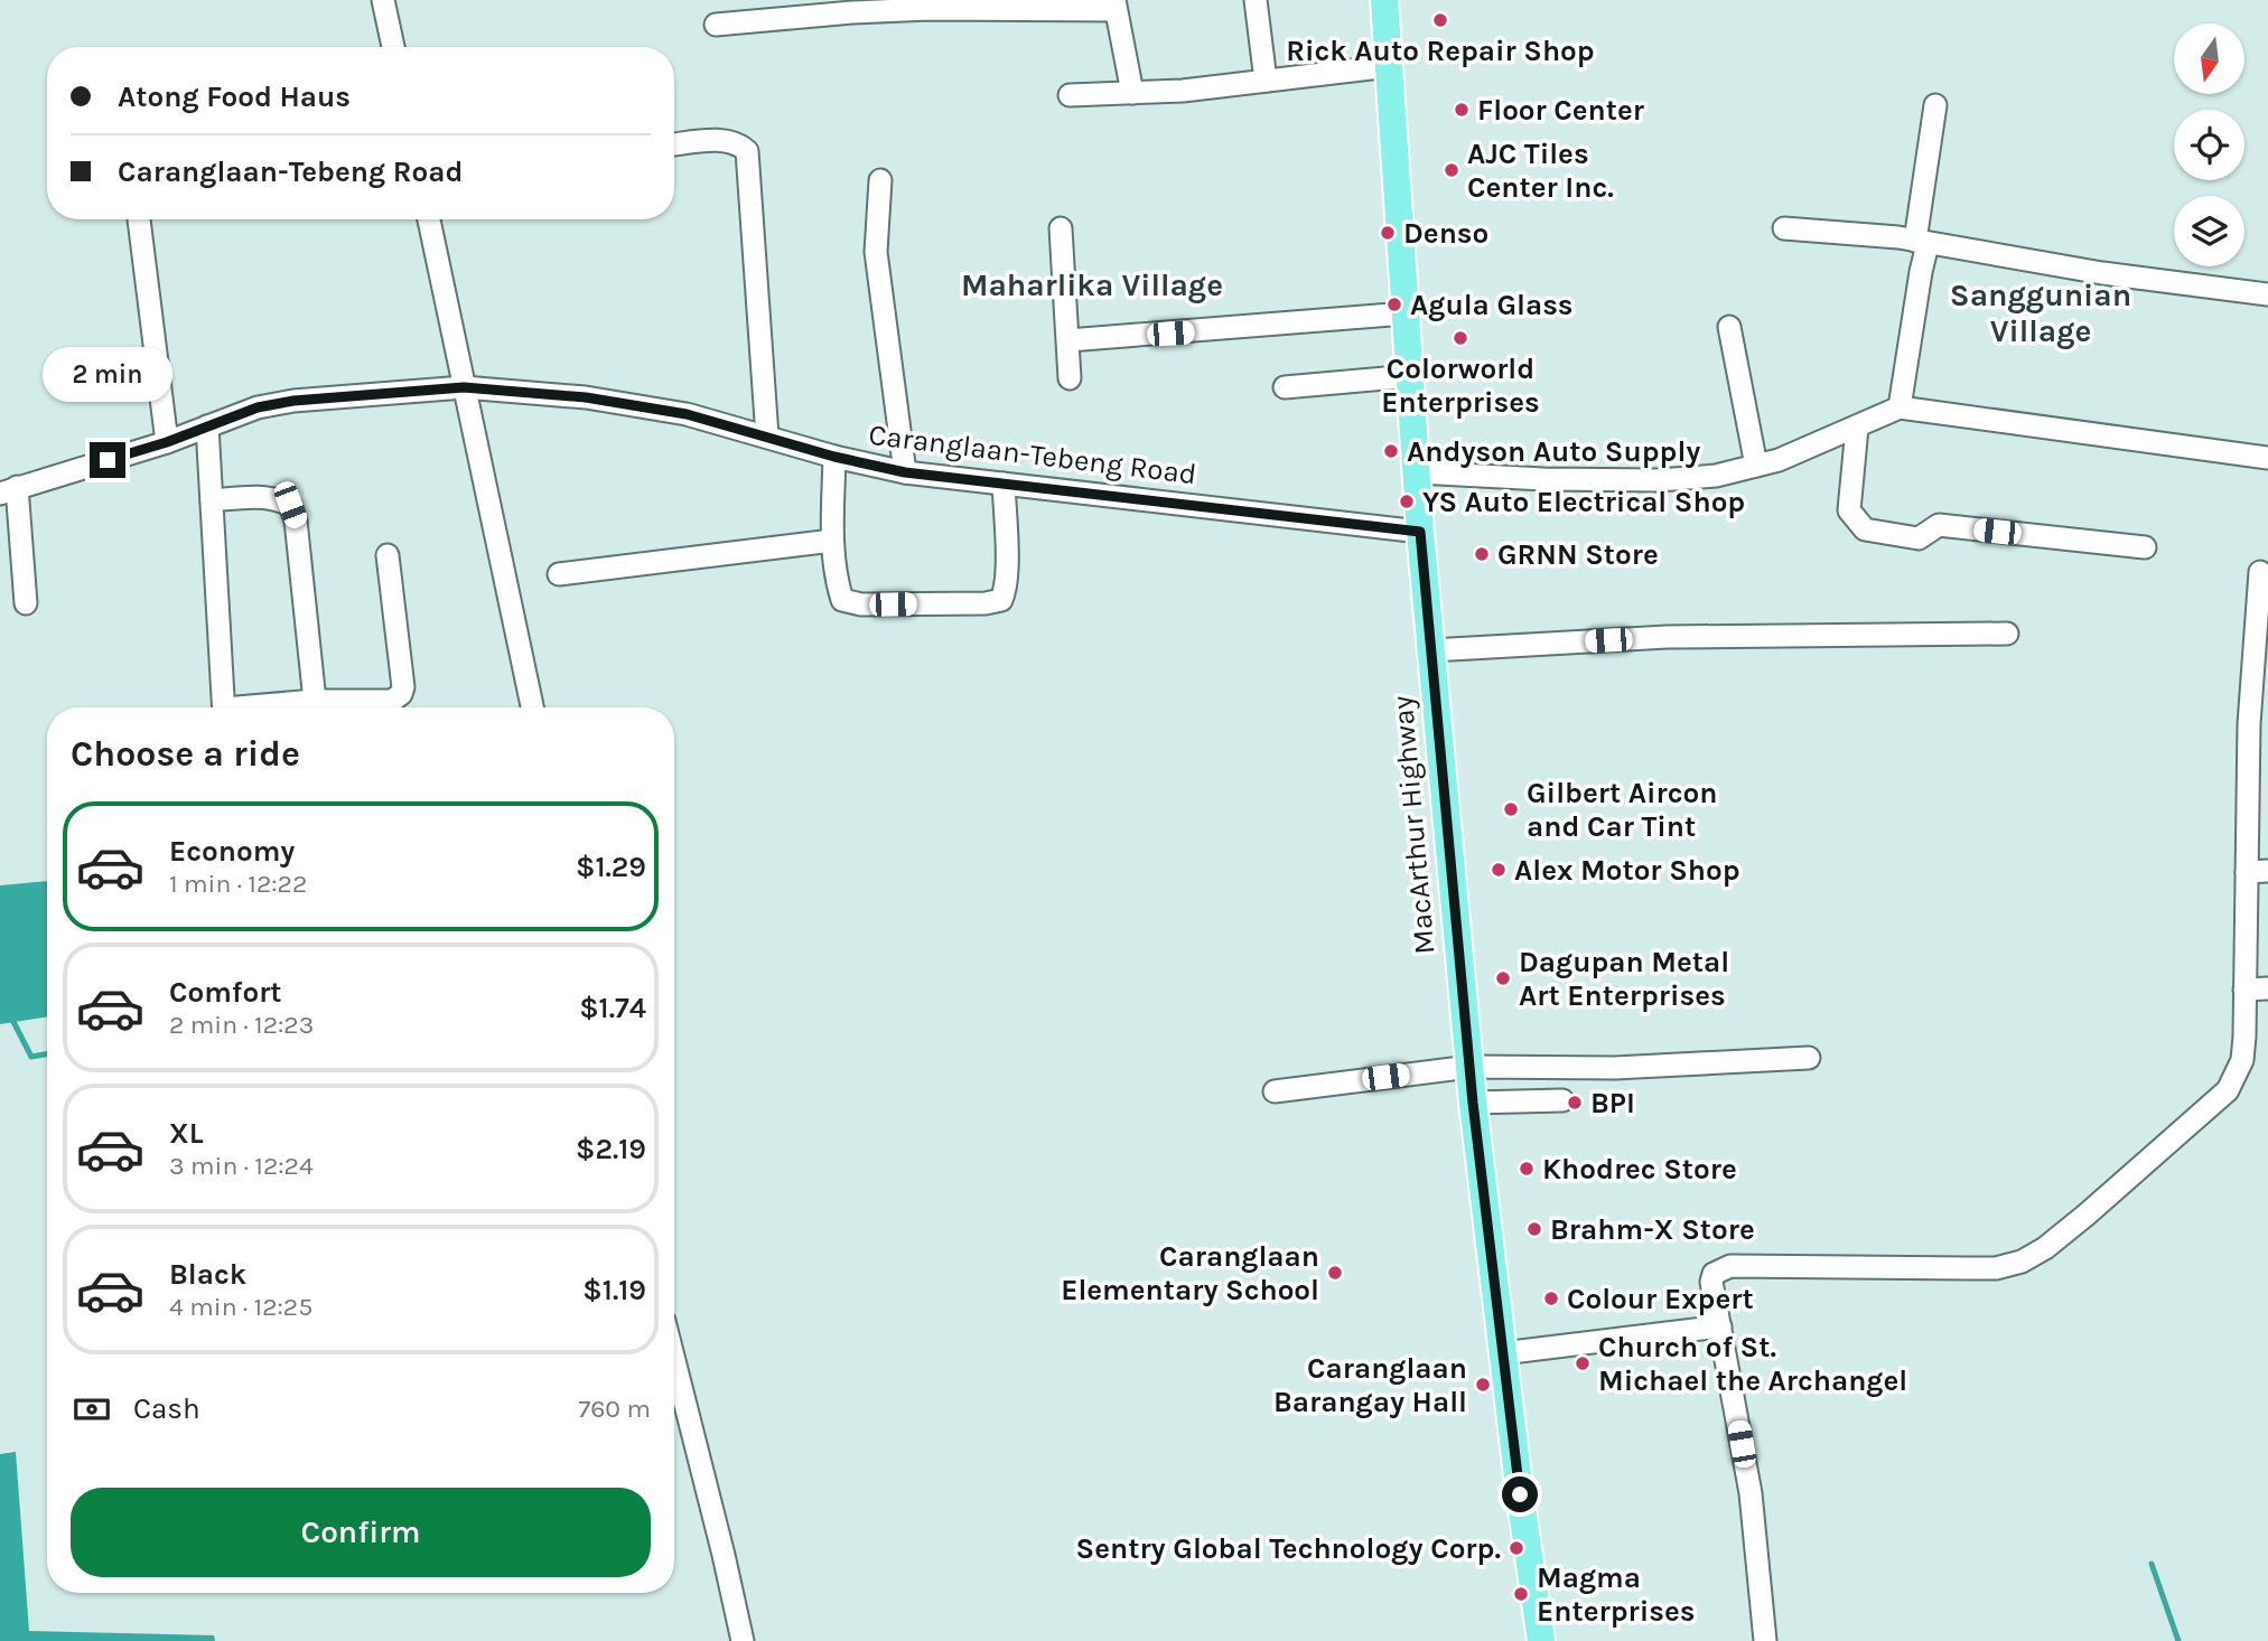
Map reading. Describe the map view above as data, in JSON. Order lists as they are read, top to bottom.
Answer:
{
  "streets": {
    "main road": ["MacArthur Highway"],
    "street": ["Caranglaan-Tebeng Road"]
  },
  "crossings": [
    ["Caranglaan-Tebeng Road", "MacArthur Highway"]
  ],
  "districts": ["Maharlika Village", "Sanggunian Village"],
  "places": [
    "Rick Auto Repair Shop",
    "Floor Center",
    "AJC Tiles Center Inc.",
    "Denso",
    "Agula Glass",
    "Colorworld Enterprises",
    "Andyson Auto Supply",
    "YS Auto Electrical Shop",
    "GRNN Store",
    "Gilbert Aircon and Car Tint",
    "Alex Motor Shop",
    "Dagupan Metal Art Enterprises",
    "BPI",
    "Khodrec Store",
    "Brahm-X Store",
    "Caranglaan Elementary School",
    "Colour Expert",
    "Church of St. Michael the Archangel",
    "Caranglaan Barangay Hall",
    "Sentry Global Technology Corp.",
    "Magma Enterprises"
  ],
  "north": "bottom",
  "page": {
    "banner": ["Atong Food Haus", "Caranglaan-Tebeng Road"],
    "bubble": "2 min",
    "heading": "Choose a ride",
    "list": [
      {
        "name": "Economy",
        "note": "1 min · 12:22",
        "value": "$1.29"
      },
      {
        "name": "Comfort",
        "note": "2 min · 12:23",
        "value": "$1.74"
      },
      {
        "name": "XL",
        "note": "3 min · 12:24",
        "value": "$2.19"
      },
      {
        "name": "Black",
        "note": "4 min · 12:25",
        "value": "$1.19"
      }
    ],
    "pay": ["Cash", "760 m"],
    "buttons": "Confirm"
  }
}
